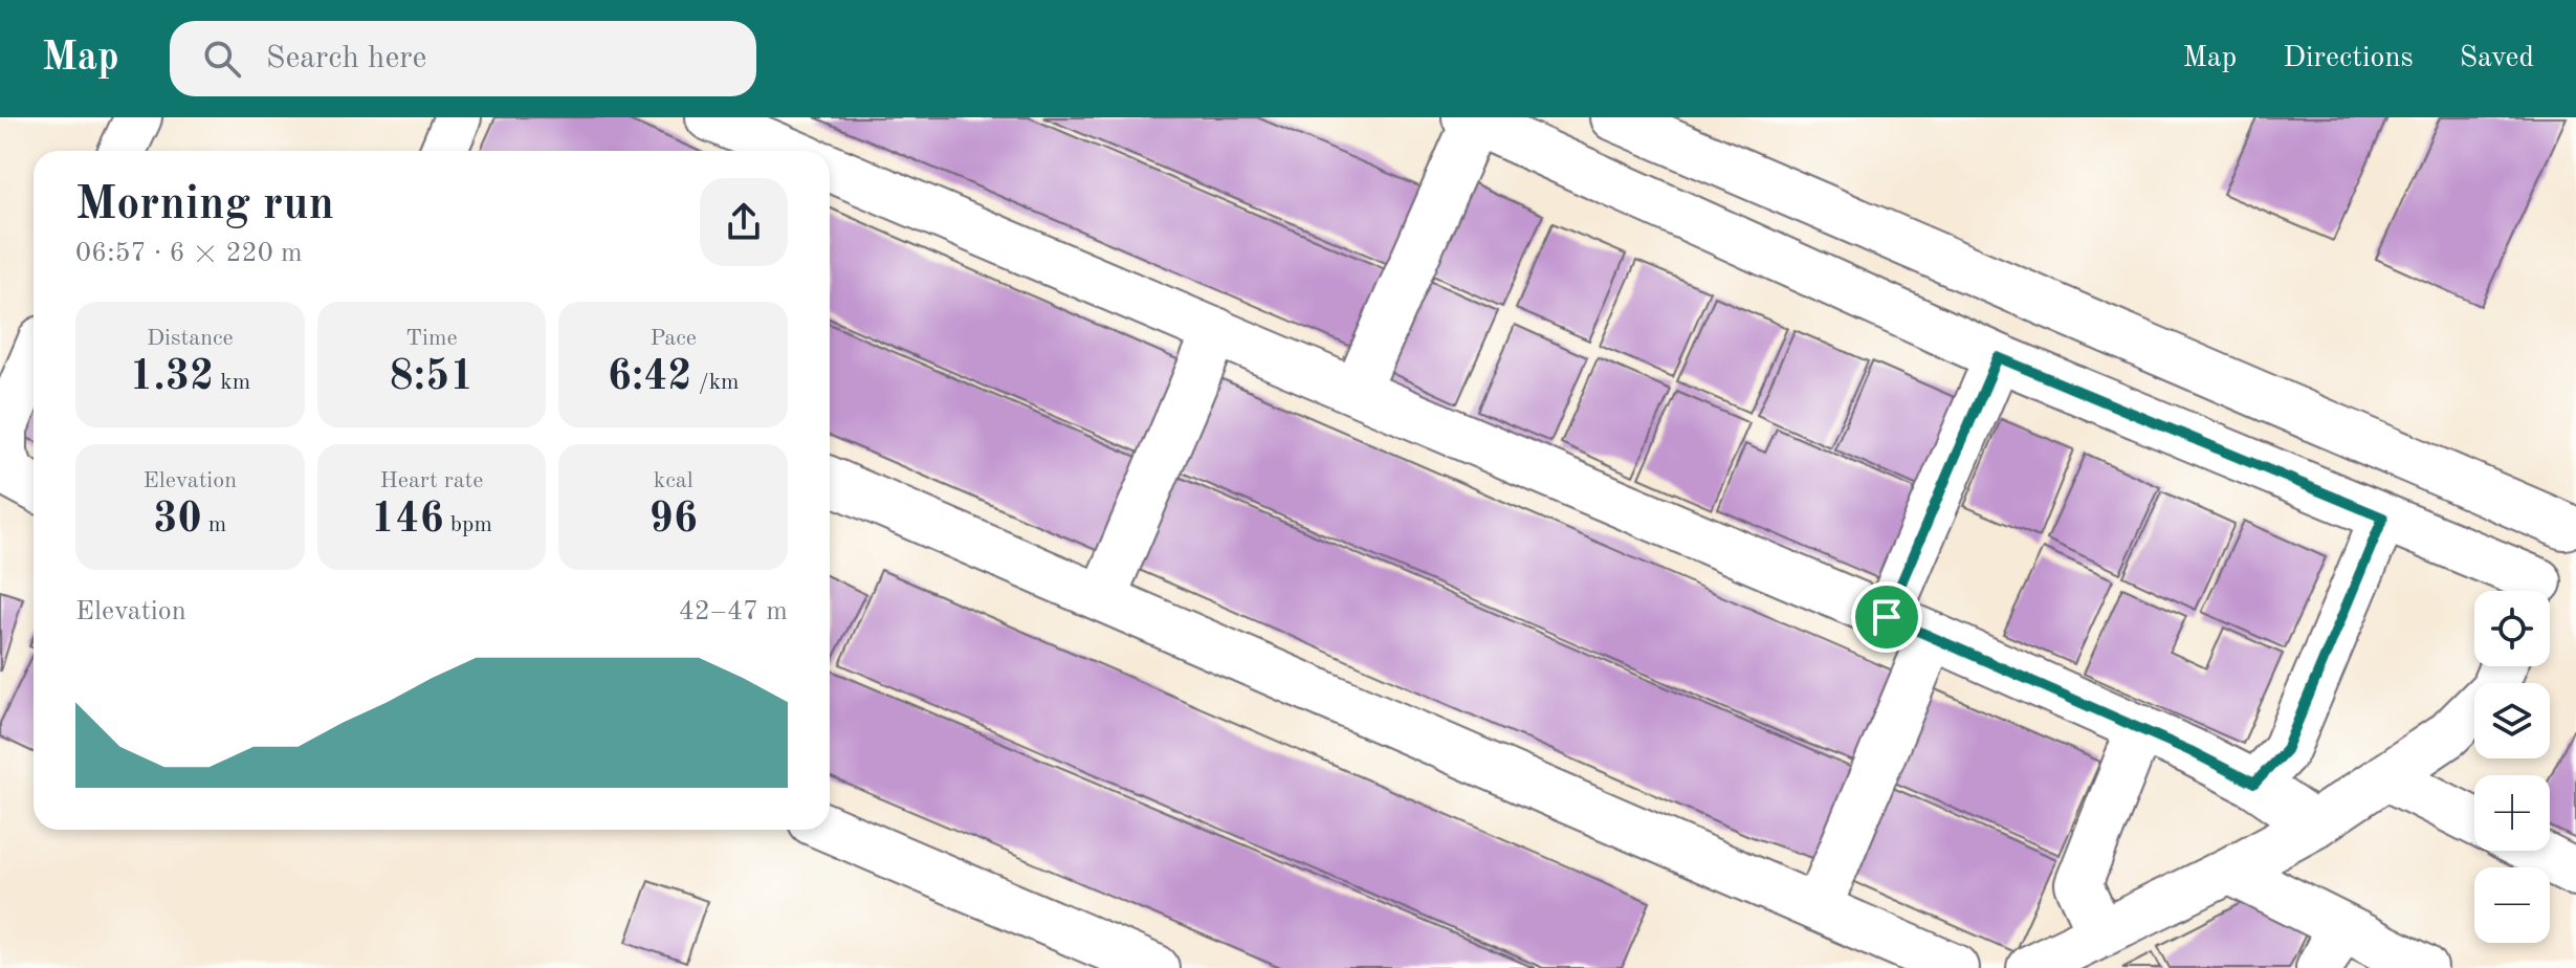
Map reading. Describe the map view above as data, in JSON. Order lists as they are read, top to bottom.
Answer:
{
  "page": {
    "header": "Map",
    "search": "Search here",
    "nav": ["Map", "Directions", "Saved"],
    "heading": ["Morning run", "06:57 · 6 × 220 m"],
    "stats": [
      ["Distance", "1.32 km"],
      ["Time", "8:51"],
      ["Pace", "6:42 /km"],
      ["Elevation", "30 m"],
      ["Heart rate", "146 bpm"],
      ["kcal", "96"]
    ],
    "chart": ["Elevation", "42–47 m"],
    "map_buttons": ["+", "−"]
  }
}
